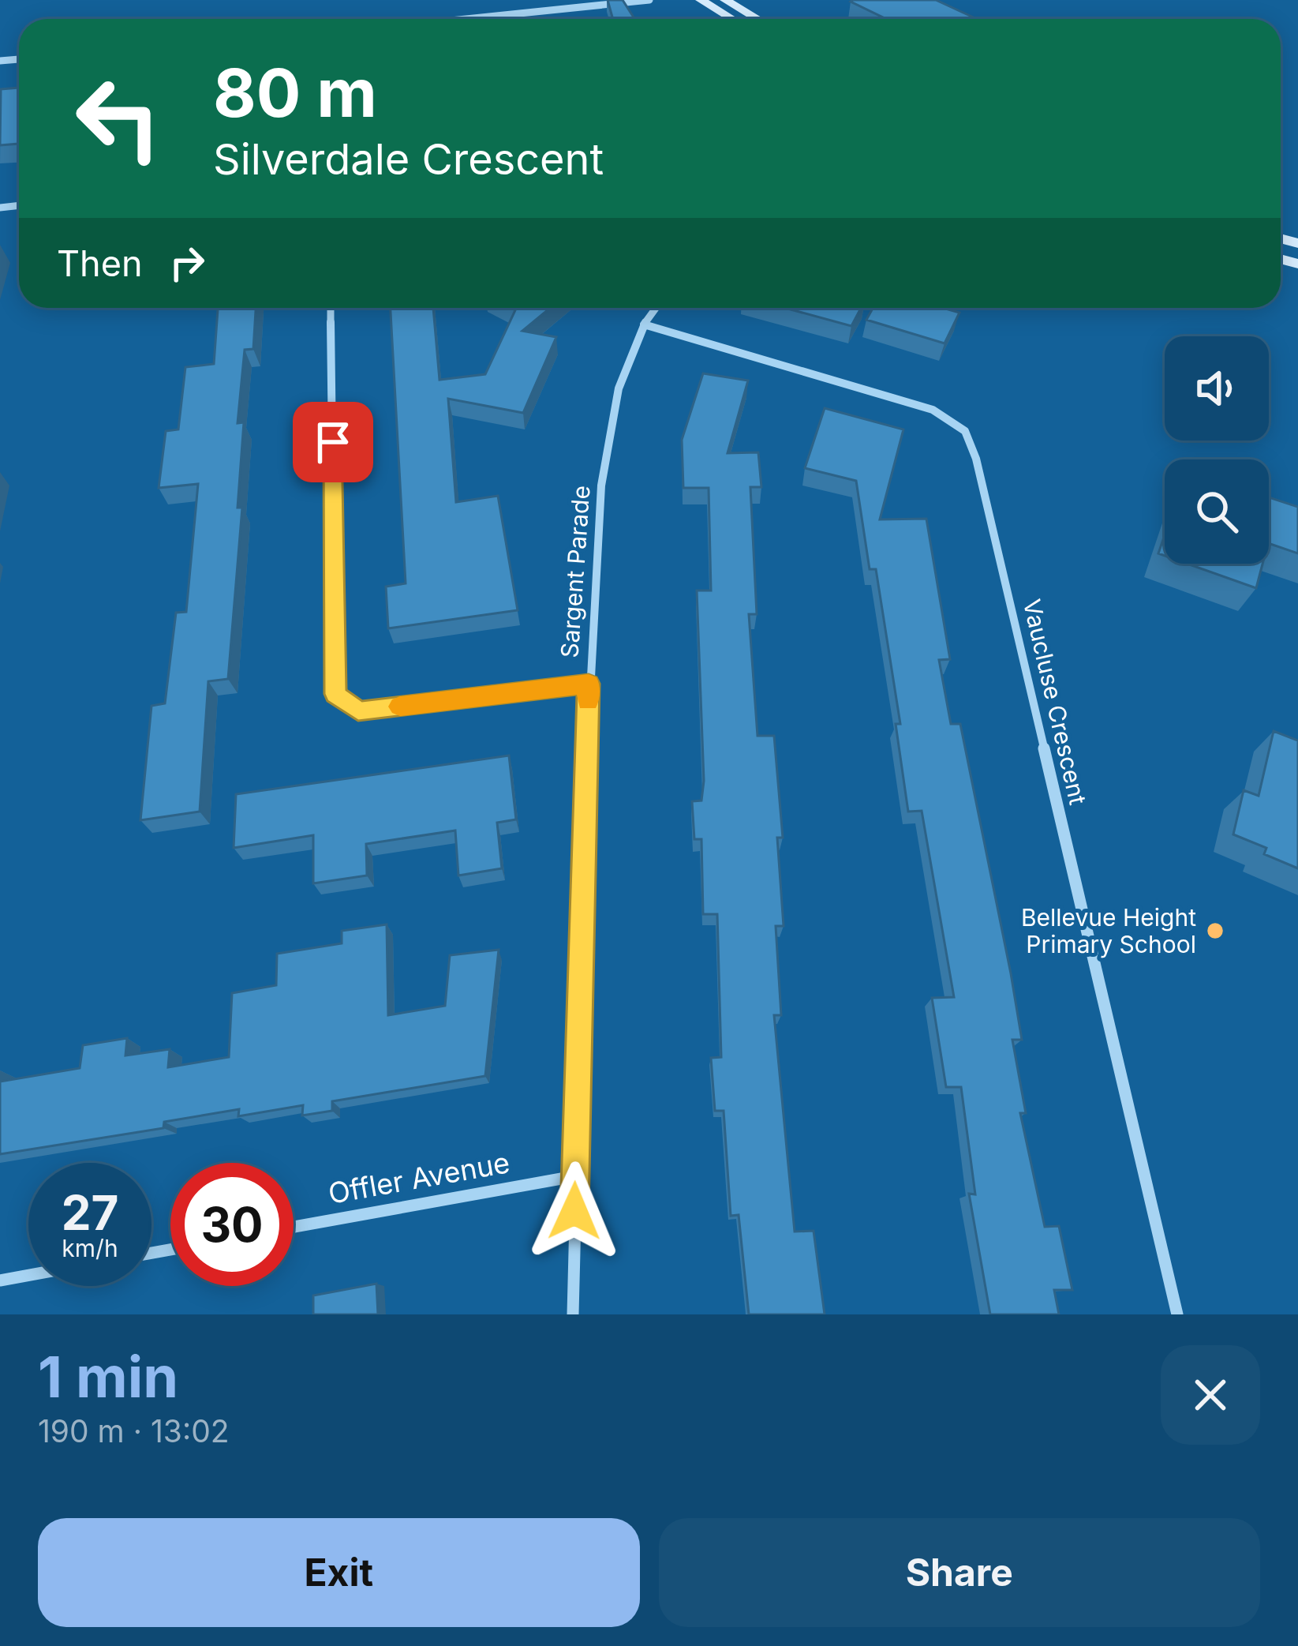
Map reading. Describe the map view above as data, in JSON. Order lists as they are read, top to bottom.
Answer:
{
  "streets": {
    "street": ["Sargent Parade", "Vaucluse Crescent", "Offler Avenue"]
  },
  "crossings": [
    ["Sargent Parade", "Vaucluse Crescent"],
    ["Sargent Parade", "Offler Avenue"]
  ],
  "places": ["Bellevue Height Primary School"],
  "page": {
    "turn": ["80 m", "Silverdale Crescent"],
    "then": "Then",
    "speed": "27 km/h",
    "limit": "30",
    "heading": ["1 min", "190 m · 13:02"],
    "buttons": ["Exit", "Share"]
  }
}
